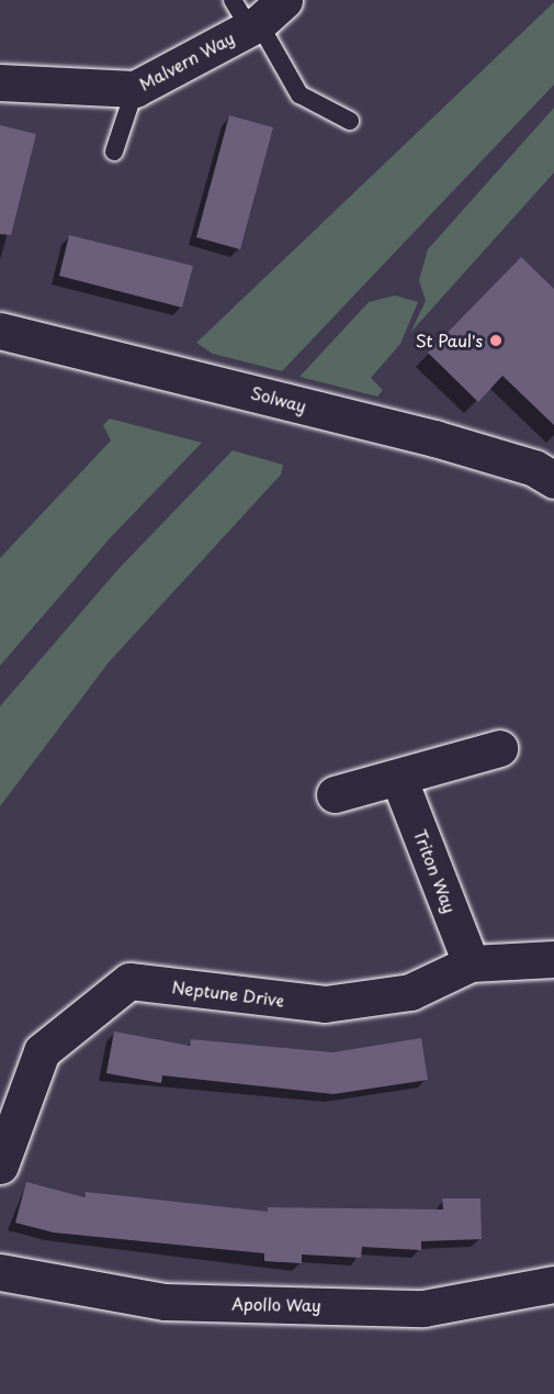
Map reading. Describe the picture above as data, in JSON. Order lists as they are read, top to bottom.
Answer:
{
  "streets": {
    "street": [
      "Malvern Way",
      "Solway",
      "Triton Way",
      "Neptune Drive",
      "Apollo Way"
    ]
  },
  "crossings": [
    ["Triton Way", "Neptune Drive"]
  ],
  "places": ["St Paul's"]
}
